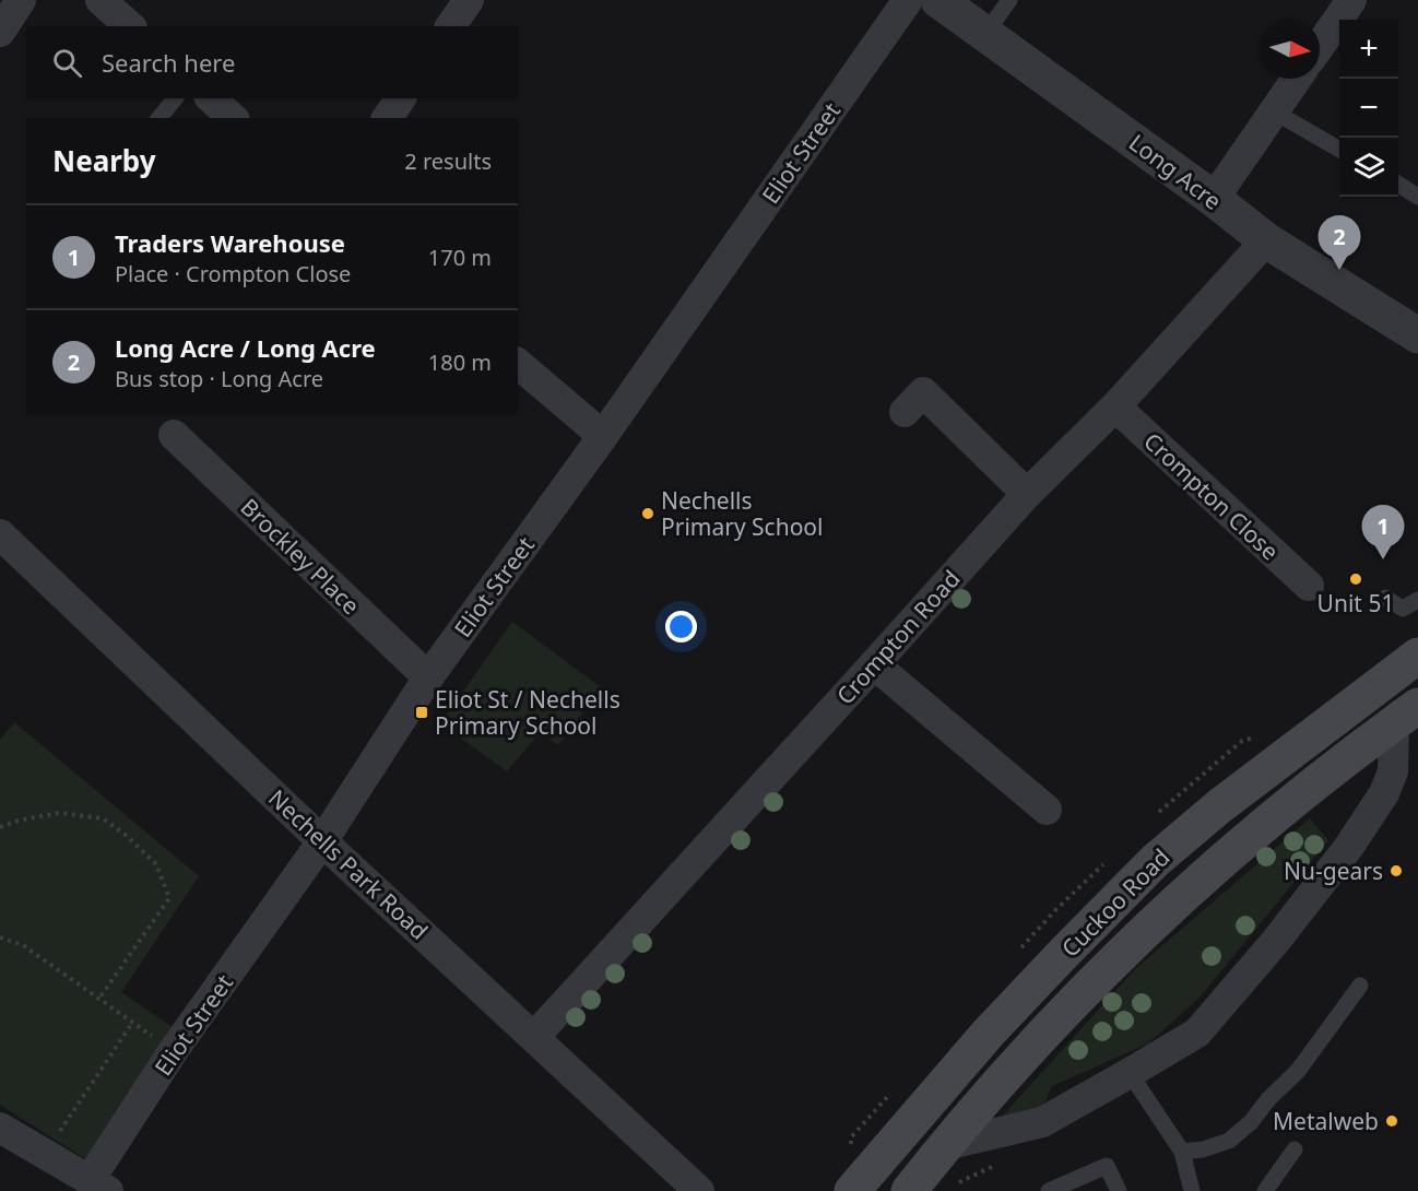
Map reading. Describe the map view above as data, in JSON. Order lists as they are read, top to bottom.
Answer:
{
  "streets": {
    "main road": ["Cuckoo Road"],
    "street": [
      "Eliot Street",
      "Long Acre",
      "Crompton Close",
      "Brockley Place",
      "Crompton Road",
      "Nechells Park Road"
    ]
  },
  "crossings": [
    ["Eliot Street", "Brockley Place"],
    ["Eliot Street", "Nechells Park Road"],
    ["Long Acre", "Crompton Road"],
    ["Crompton Close", "Crompton Road"],
    ["Crompton Road", "Nechells Park Road"]
  ],
  "places": {
    "other": [
      "Nechells Primary School",
      "Unit 51",
      "Nu-gears",
      "Metalweb"
    ],
    "transit": ["Eliot St / Nechells Primary School"]
  },
  "north": "right",
  "page": {
    "map_buttons": ["+", "−"],
    "search": "Search here",
    "heading": ["Nearby", "2 results"],
    "list": [
      {
        "mark": "1",
        "name": "Traders Warehouse",
        "note": "Place · Crompton Close",
        "value": "170 m"
      },
      {
        "mark": "2",
        "name": "Long Acre / Long Acre",
        "note": "Bus stop · Long Acre",
        "value": "180 m"
      }
    ],
    "pins": ["2", "1"]
  }
}
